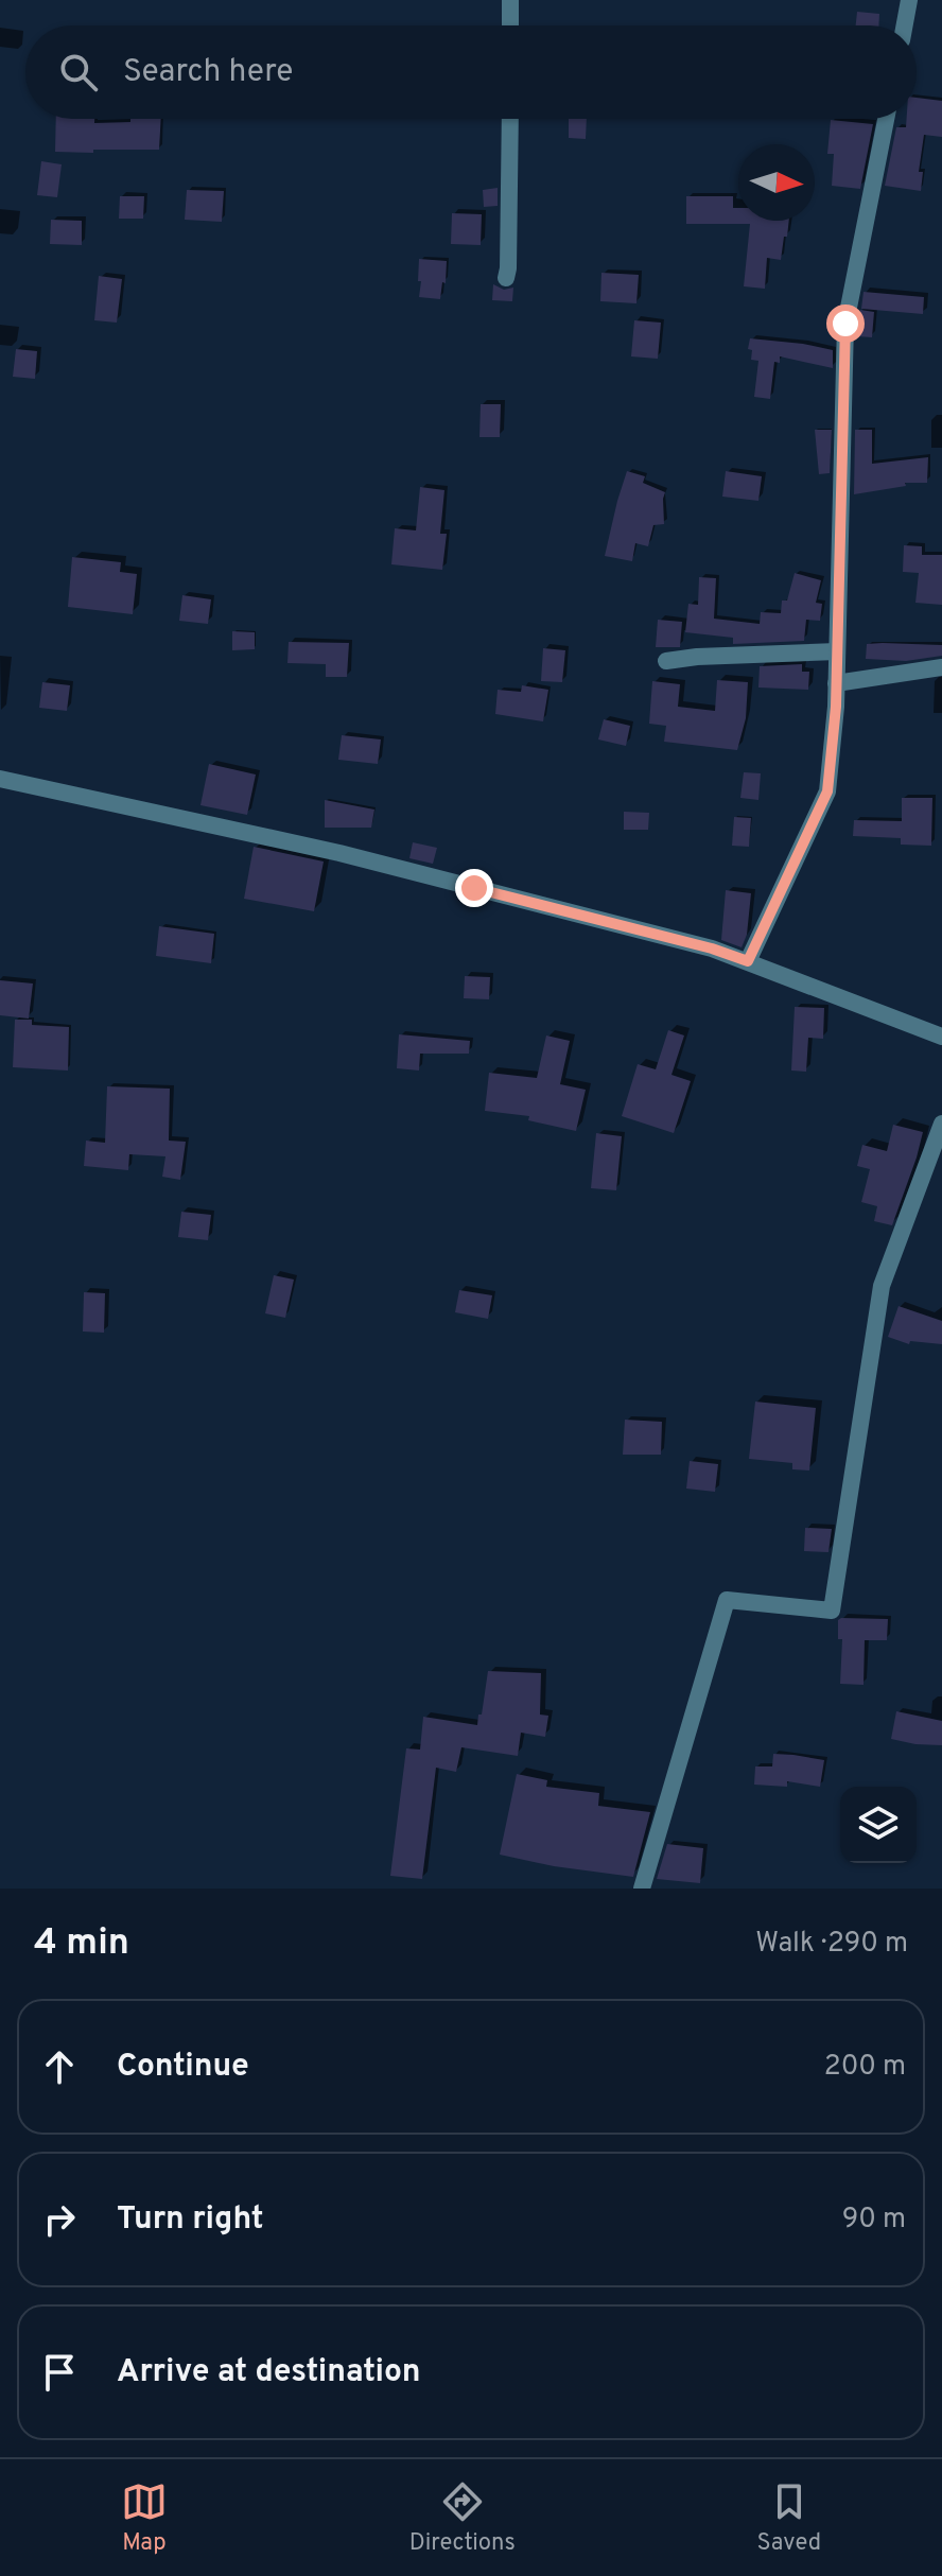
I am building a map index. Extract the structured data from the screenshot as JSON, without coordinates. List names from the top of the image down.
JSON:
{
  "north": "right",
  "page": {
    "search": "Search here",
    "heading": ["4 min", "Walk · 290 m"],
    "list": [
      ["Continue", "200 m"],
      ["Turn right", "90 m"],
      "Arrive at destination"
    ],
    "nav": ["Map", "Directions", "Saved"]
  }
}
